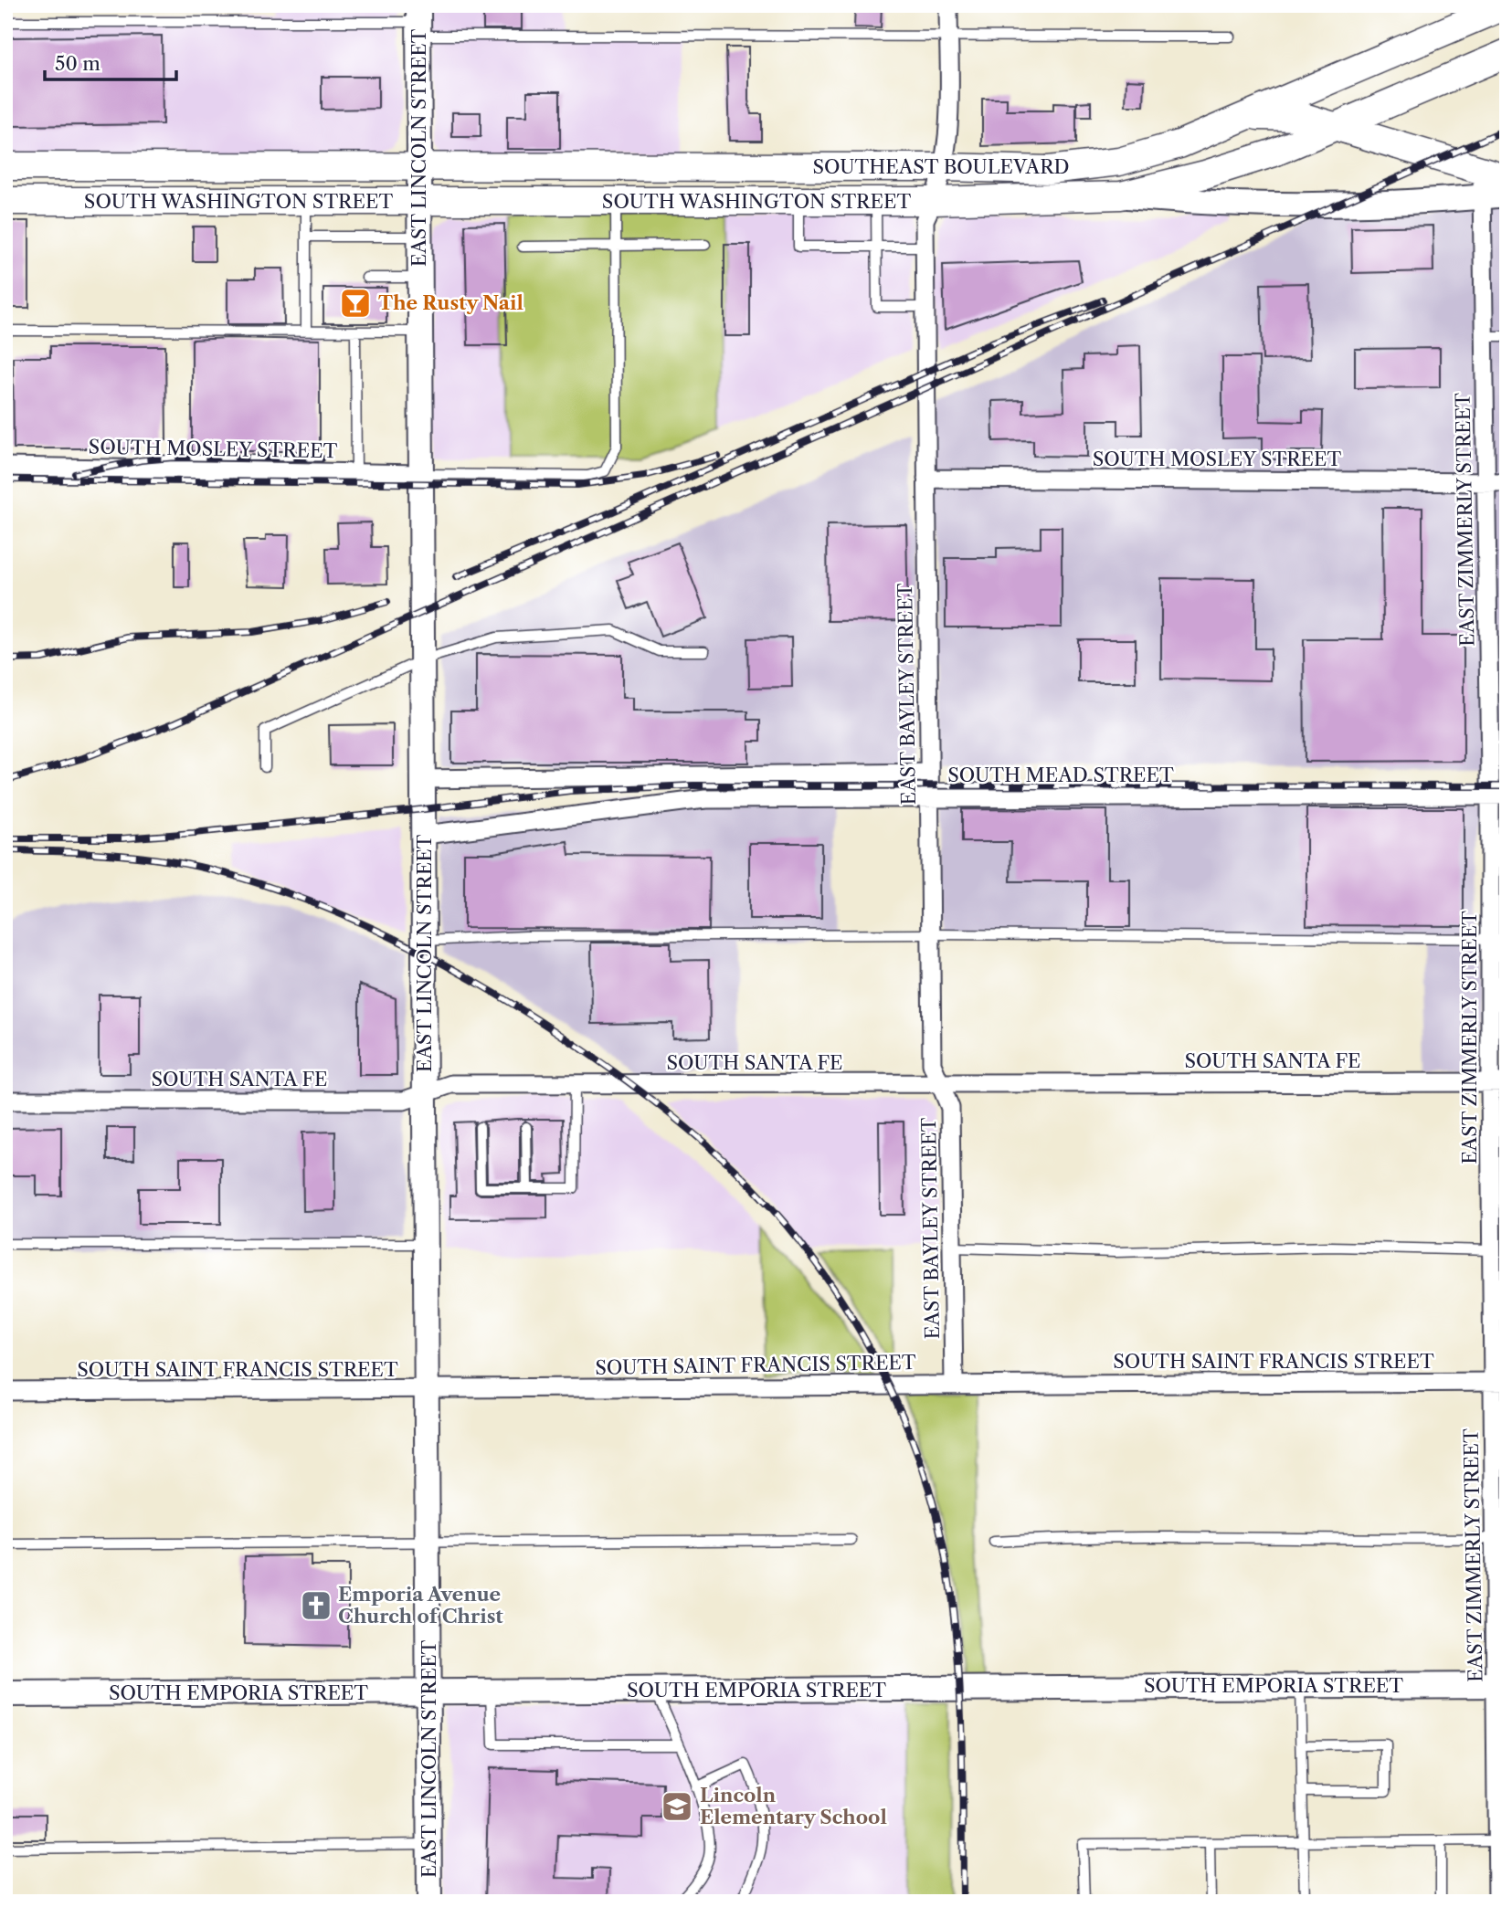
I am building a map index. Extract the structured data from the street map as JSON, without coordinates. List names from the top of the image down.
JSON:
{
  "streets": {
    "main road": ["SOUTHEAST BOULEVARD", "SOUTH WASHINGTON STREET"],
    "street": [
      "EAST LINCOLN STREET",
      "SOUTH MOSLEY STREET",
      "EAST ZIMMERLY STREET",
      "EAST BAYLEY STREET",
      "SOUTH MEAD STREET",
      "SOUTH SANTA FE",
      "SOUTH SAINT FRANCIS STREET",
      "SOUTH EMPORIA STREET"
    ]
  },
  "crossings": [
    ["EAST LINCOLN STREET", "SOUTHEAST BOULEVARD"],
    ["EAST LINCOLN STREET", "SOUTH WASHINGTON STREET"],
    ["EAST LINCOLN STREET", "SOUTH MOSLEY STREET"],
    ["EAST LINCOLN STREET", "SOUTH MEAD STREET"],
    ["EAST LINCOLN STREET", "SOUTH SANTA FE"],
    ["EAST LINCOLN STREET", "SOUTH SAINT FRANCIS STREET"],
    ["EAST LINCOLN STREET", "SOUTH EMPORIA STREET"],
    ["SOUTHEAST BOULEVARD", "SOUTH WASHINGTON STREET"],
    ["SOUTHEAST BOULEVARD", "EAST BAYLEY STREET"],
    ["SOUTH WASHINGTON STREET", "EAST ZIMMERLY STREET"],
    ["SOUTH WASHINGTON STREET", "EAST BAYLEY STREET"],
    ["SOUTH MOSLEY STREET", "EAST ZIMMERLY STREET"],
    ["SOUTH MOSLEY STREET", "EAST BAYLEY STREET"],
    ["EAST ZIMMERLY STREET", "SOUTH MEAD STREET"],
    ["EAST ZIMMERLY STREET", "SOUTH SANTA FE"],
    ["EAST ZIMMERLY STREET", "SOUTH SAINT FRANCIS STREET"],
    ["EAST ZIMMERLY STREET", "SOUTH EMPORIA STREET"],
    ["EAST BAYLEY STREET", "SOUTH MEAD STREET"],
    ["EAST BAYLEY STREET", "SOUTH SANTA FE"],
    ["EAST BAYLEY STREET", "SOUTH SAINT FRANCIS STREET"]
  ],
  "places": {
    "bar": ["The Rusty Nail"],
    "church": ["Emporia Avenue Church of Christ"],
    "school or university": ["Lincoln Elementary School"]
  },
  "scale_bar": "50 m"
}
